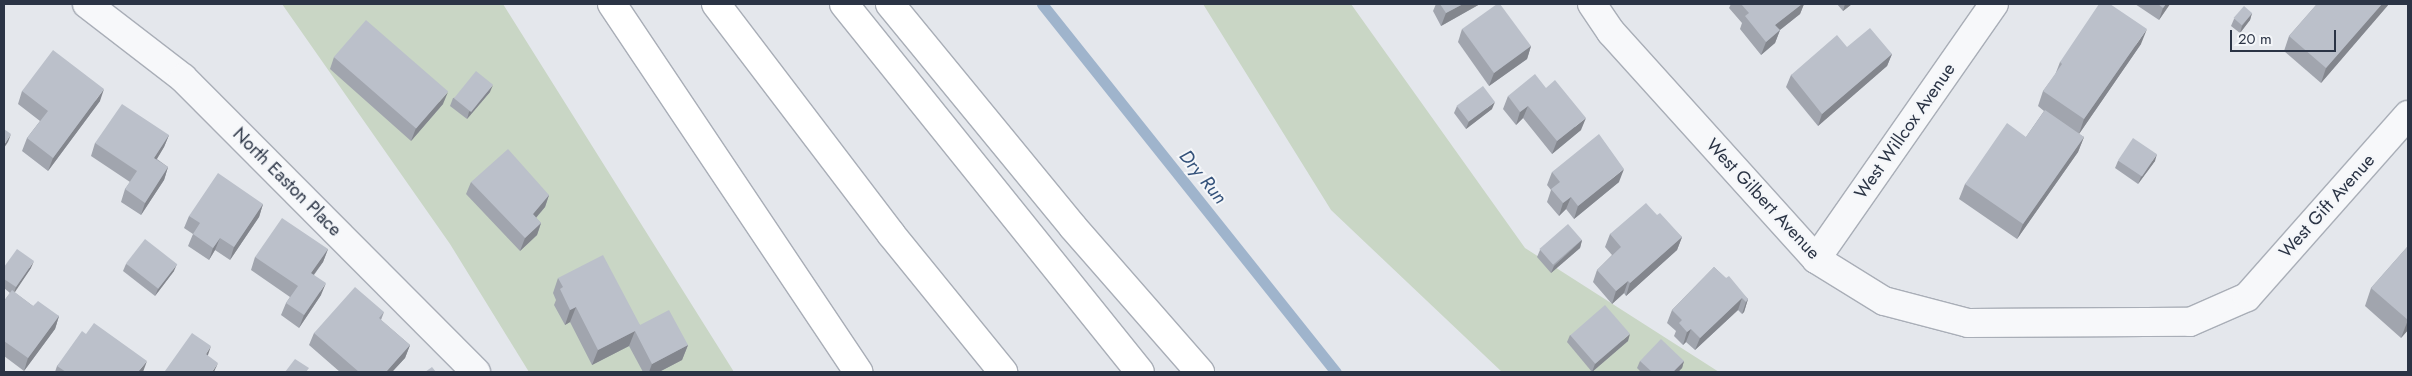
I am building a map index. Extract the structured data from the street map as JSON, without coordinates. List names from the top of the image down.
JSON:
{
  "streets": {
    "street": [
      "West Willcox Avenue",
      "North Easton Place",
      "West Gilbert Avenue",
      "West Gift Avenue"
    ]
  },
  "crossings": [
    ["West Willcox Avenue", "West Gilbert Avenue"],
    ["West Gilbert Avenue", "West Gift Avenue"]
  ],
  "water": ["Dry Run"],
  "scale_bar": "20 m"
}
